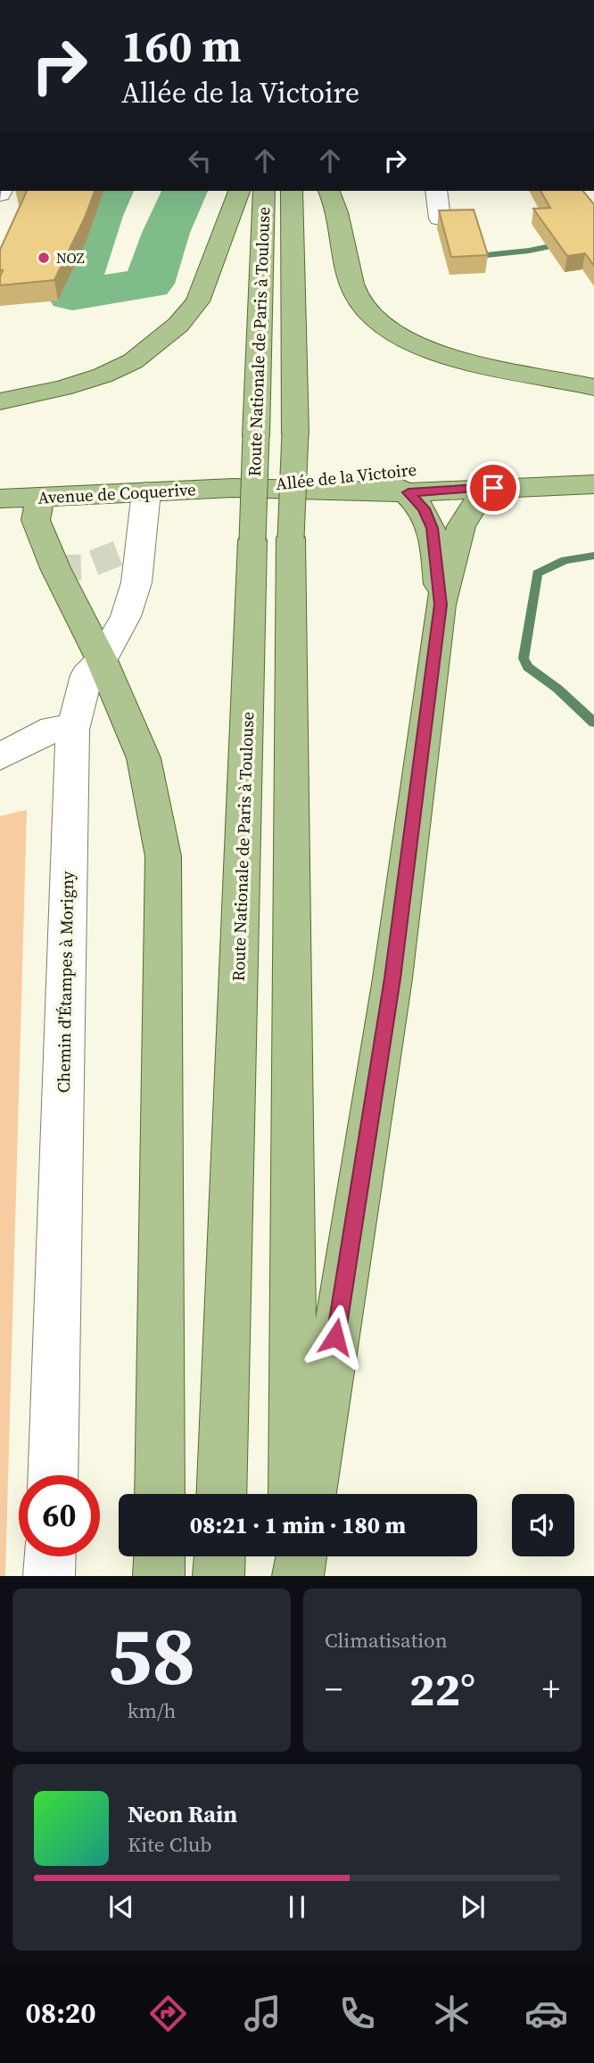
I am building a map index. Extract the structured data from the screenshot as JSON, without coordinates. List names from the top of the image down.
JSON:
{
  "streets": {
    "main road": ["Route Nationale de Paris à Toulouse", "Allée de la Victoire", "Avenue de Coquerive"],
    "street": ["Chemin d'Étampes à Morigny"]
  },
  "crossings": [
    ["Allée de la Victoire", "Avenue de Coquerive"],
    ["Avenue de Coquerive", "Chemin d'Étampes à Morigny"]
  ],
  "places": ["NOZ"],
  "page": {
    "turn": ["160 m", "Allée de la Victoire"],
    "limit": "60",
    "trip": "08:21 · 1 min · 180 m",
    "tile": [
      ["58", "km/h"],
      "Climatisation"
    ],
    "heat": ["−", "22°", "+"],
    "song": ["Neon Rain", "Kite Club"],
    "tabs": "08:20"
  }
}
